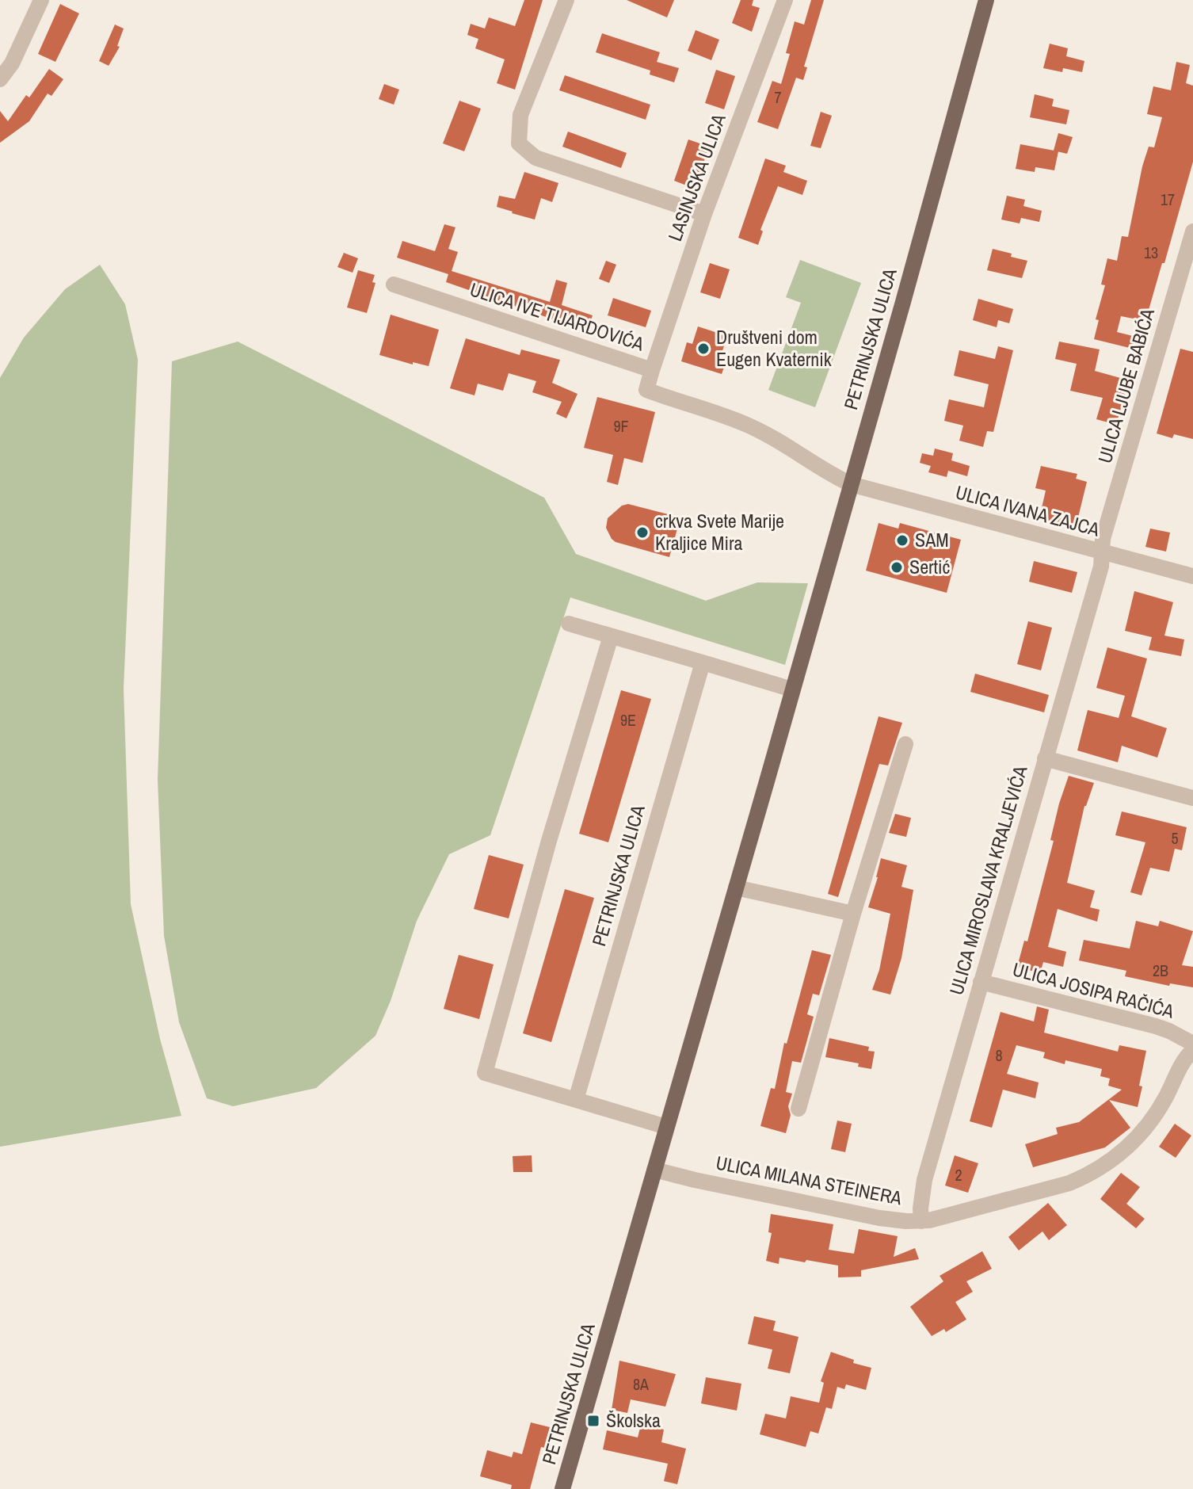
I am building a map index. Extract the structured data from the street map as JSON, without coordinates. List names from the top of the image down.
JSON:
{
  "streets": {
    "main road": ["PETRINJSKA ULICA"],
    "street": [
      "LASINJSKA ULICA",
      "ULICA IVE TIJARDOVIĆA",
      "ULICA LJUBE BABIĆA",
      "ULICA IVANA ZAJCA",
      "ULICA MIROSLAVA KRALJEVIĆA",
      "ULICA JOSIPA RAČIĆA",
      "ULICA MILANA STEINERA"
    ]
  },
  "crossings": [
    ["LASINJSKA ULICA", "ULICA IVE TIJARDOVIĆA"],
    ["ULICA IVE TIJARDOVIĆA", "PETRINJSKA ULICA"],
    ["ULICA IVE TIJARDOVIĆA", "ULICA IVANA ZAJCA"],
    ["PETRINJSKA ULICA", "ULICA IVANA ZAJCA"],
    ["PETRINJSKA ULICA", "ULICA MILANA STEINERA"],
    ["ULICA LJUBE BABIĆA", "ULICA IVANA ZAJCA"],
    ["ULICA LJUBE BABIĆA", "ULICA MIROSLAVA KRALJEVIĆA"],
    ["ULICA IVANA ZAJCA", "ULICA MIROSLAVA KRALJEVIĆA"],
    ["ULICA MIROSLAVA KRALJEVIĆA", "ULICA JOSIPA RAČIĆA"],
    ["ULICA MIROSLAVA KRALJEVIĆA", "ULICA MILANA STEINERA"]
  ],
  "places": {
    "other": [
      "Društveni dom Eugen Kvaternik",
      "crkva Svete Marije Kraljice Mira",
      "SAM",
      "Sertić"
    ],
    "transit": ["Školska"]
  },
  "house_numbers": [
    "7",
    "17",
    "13",
    "9F",
    "9E",
    "5",
    "2B",
    "8",
    "2",
    "8A"
  ]
}
